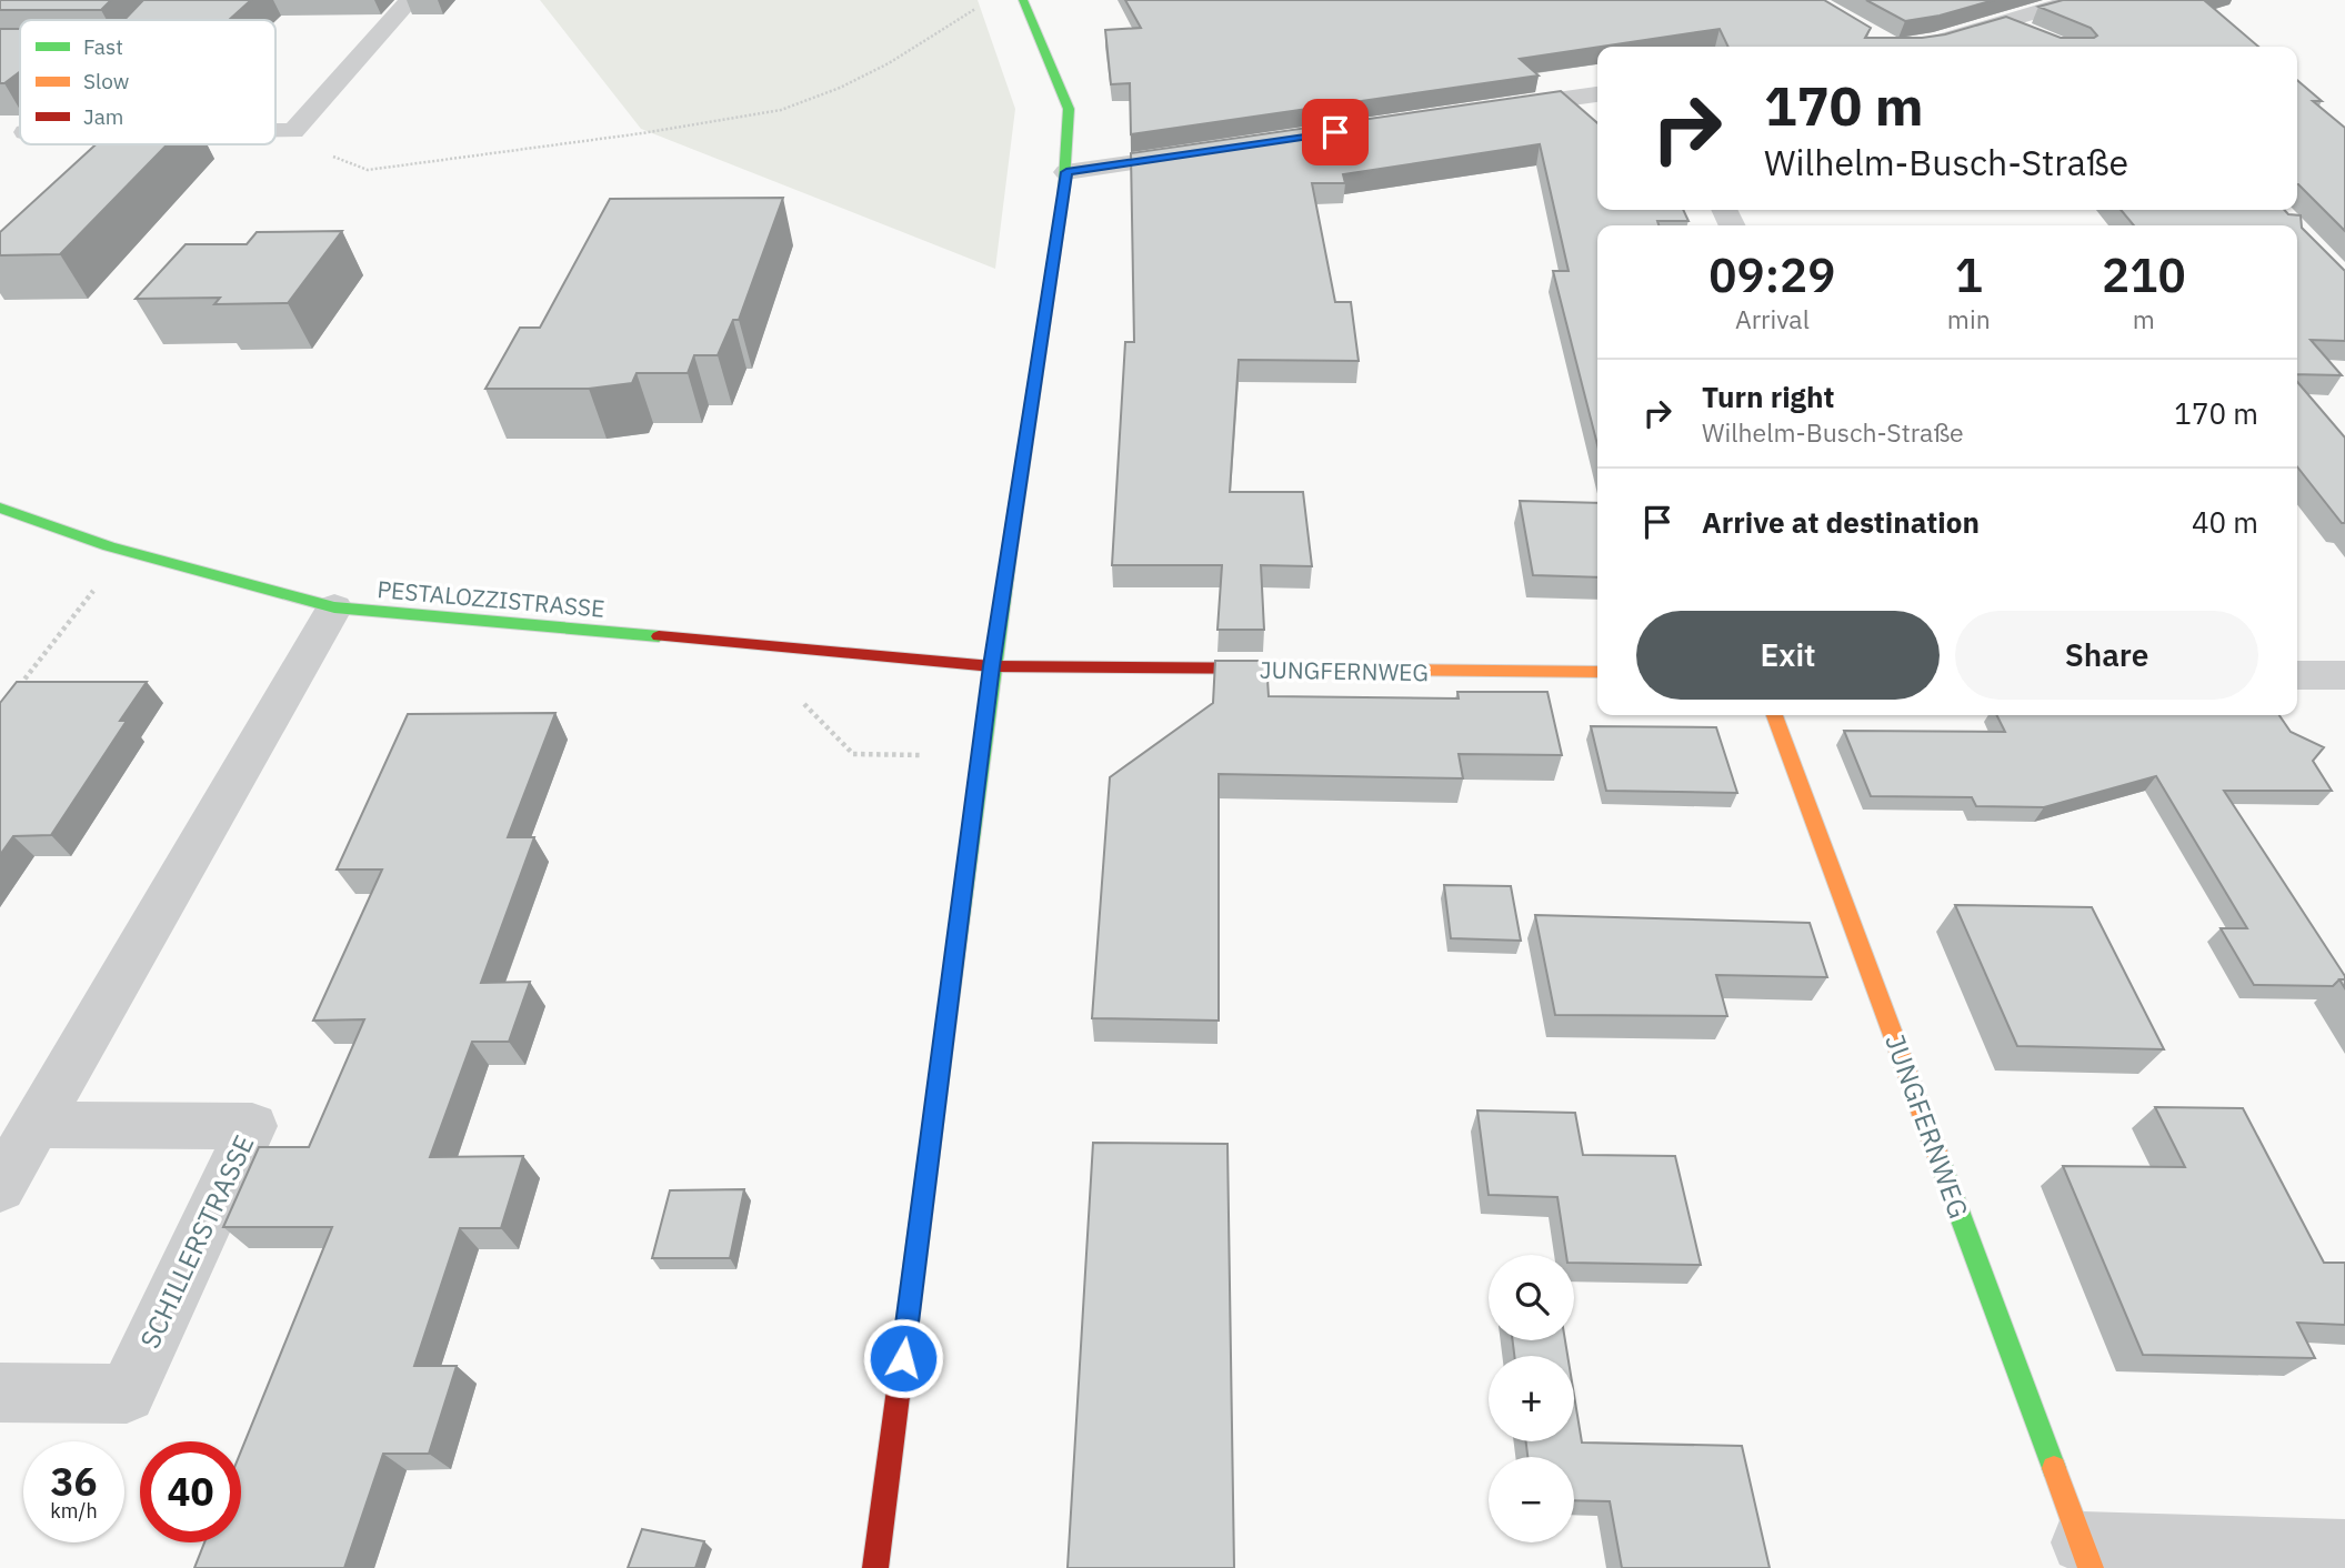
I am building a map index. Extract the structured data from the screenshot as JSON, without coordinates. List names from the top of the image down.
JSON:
{
  "streets": {
    "street": ["PESTALOZZISTRASSE", "JUNGFERNWEG", "SCHILLERSTRASSE"]
  },
  "crossings": [
    ["PESTALOZZISTRASSE", "JUNGFERNWEG"]
  ],
  "legend": ["Fast", "Slow", "Jam"],
  "page": {
    "turn": ["170 m", "Wilhelm-Busch-Straße"],
    "eta": [
      "09:29",
      "Arrival",
      "1",
      "min",
      "210",
      "m"
    ],
    "list": [
      {
        "name": "Turn right",
        "note": "Wilhelm-Busch-Straße",
        "value": "170 m"
      },
      {
        "name": "Arrive at destination",
        "value": "40 m"
      }
    ],
    "buttons": ["Exit", "Share"],
    "map_buttons": ["+", "−"],
    "speed": "36 km/h",
    "limit": "40"
  }
}
